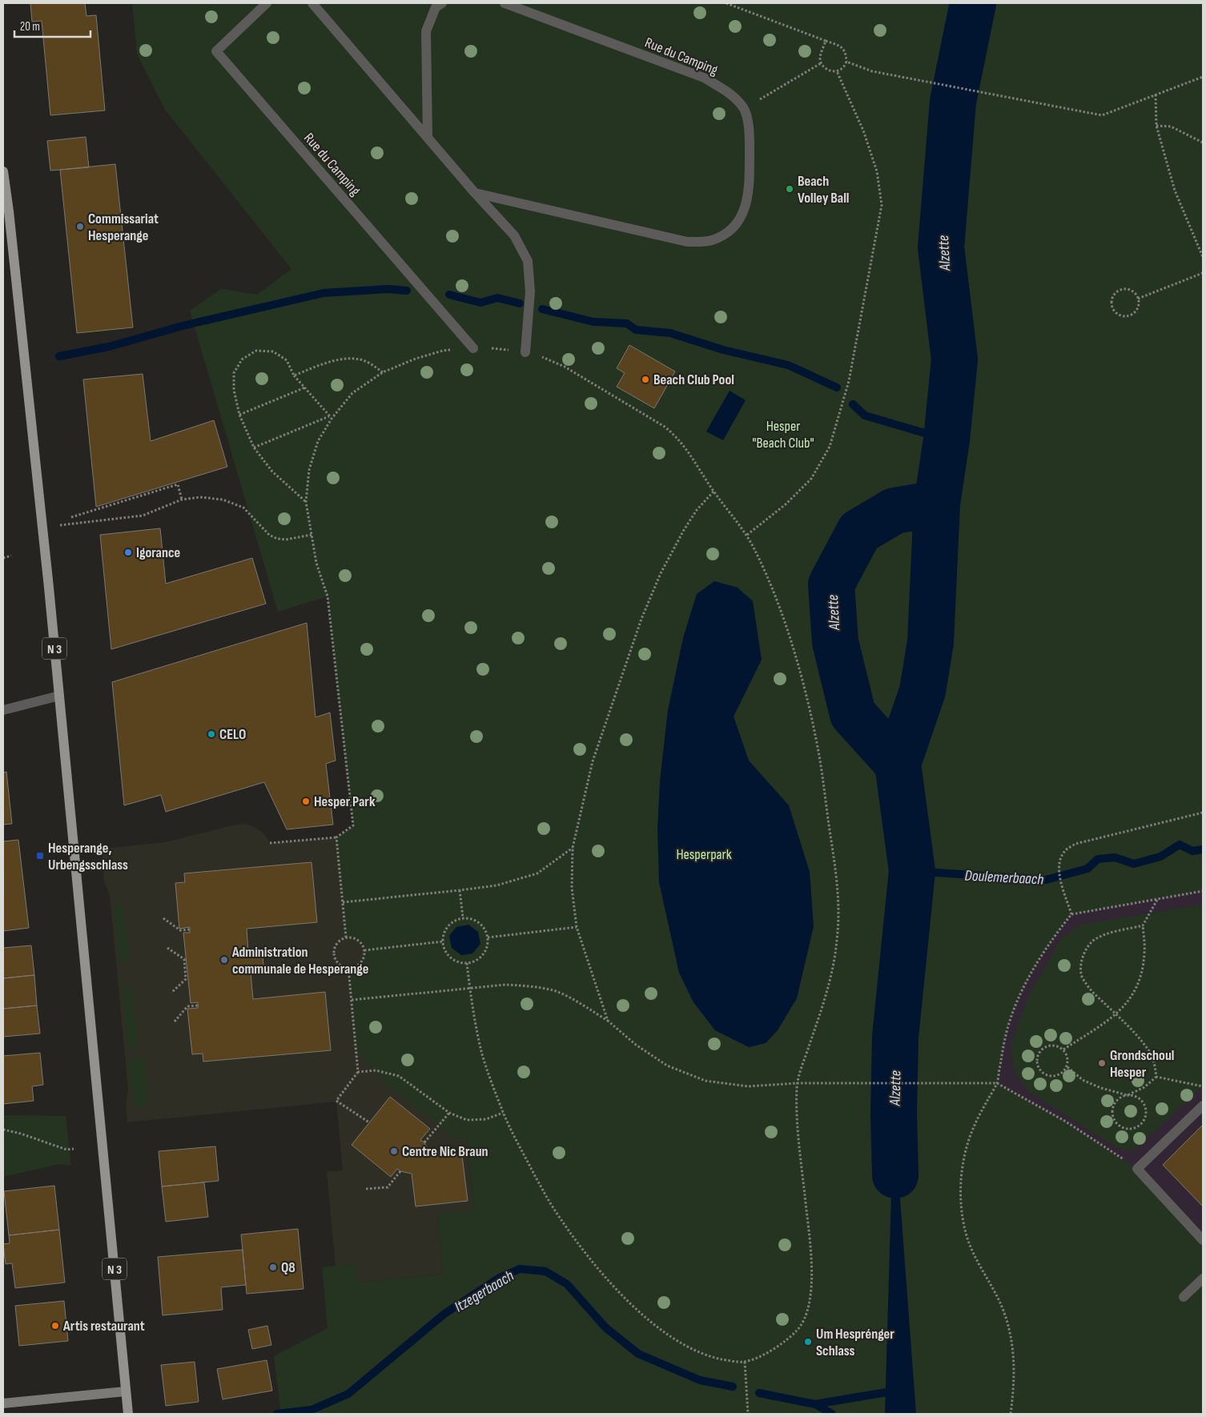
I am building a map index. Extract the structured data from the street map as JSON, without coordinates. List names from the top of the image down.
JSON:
{
  "streets": {
    "main road": ["N 3"],
    "street": ["Rue du Camping"]
  },
  "water": ["Alzette", "Doulemerbaach", "Itzegerbaach"],
  "parks": ["Hesper \"Beach Club\"", "Hesperpark"],
  "places": {
    "other": [
      "Beach Volley Ball",
      "Commissariat Hesperange",
      "Beach Club Pool",
      "Igorance",
      "CELO",
      "Hesper Park",
      "Administration communale de Hesperange",
      "Grondschoul Hesper",
      "Centre Nic Braun",
      "Q8",
      "Artis restaurant",
      "Um Hesprénger Schlass"
    ],
    "transit": ["Hesperange, Urbengsschlass"]
  },
  "scale_bar": "20 m"
}
